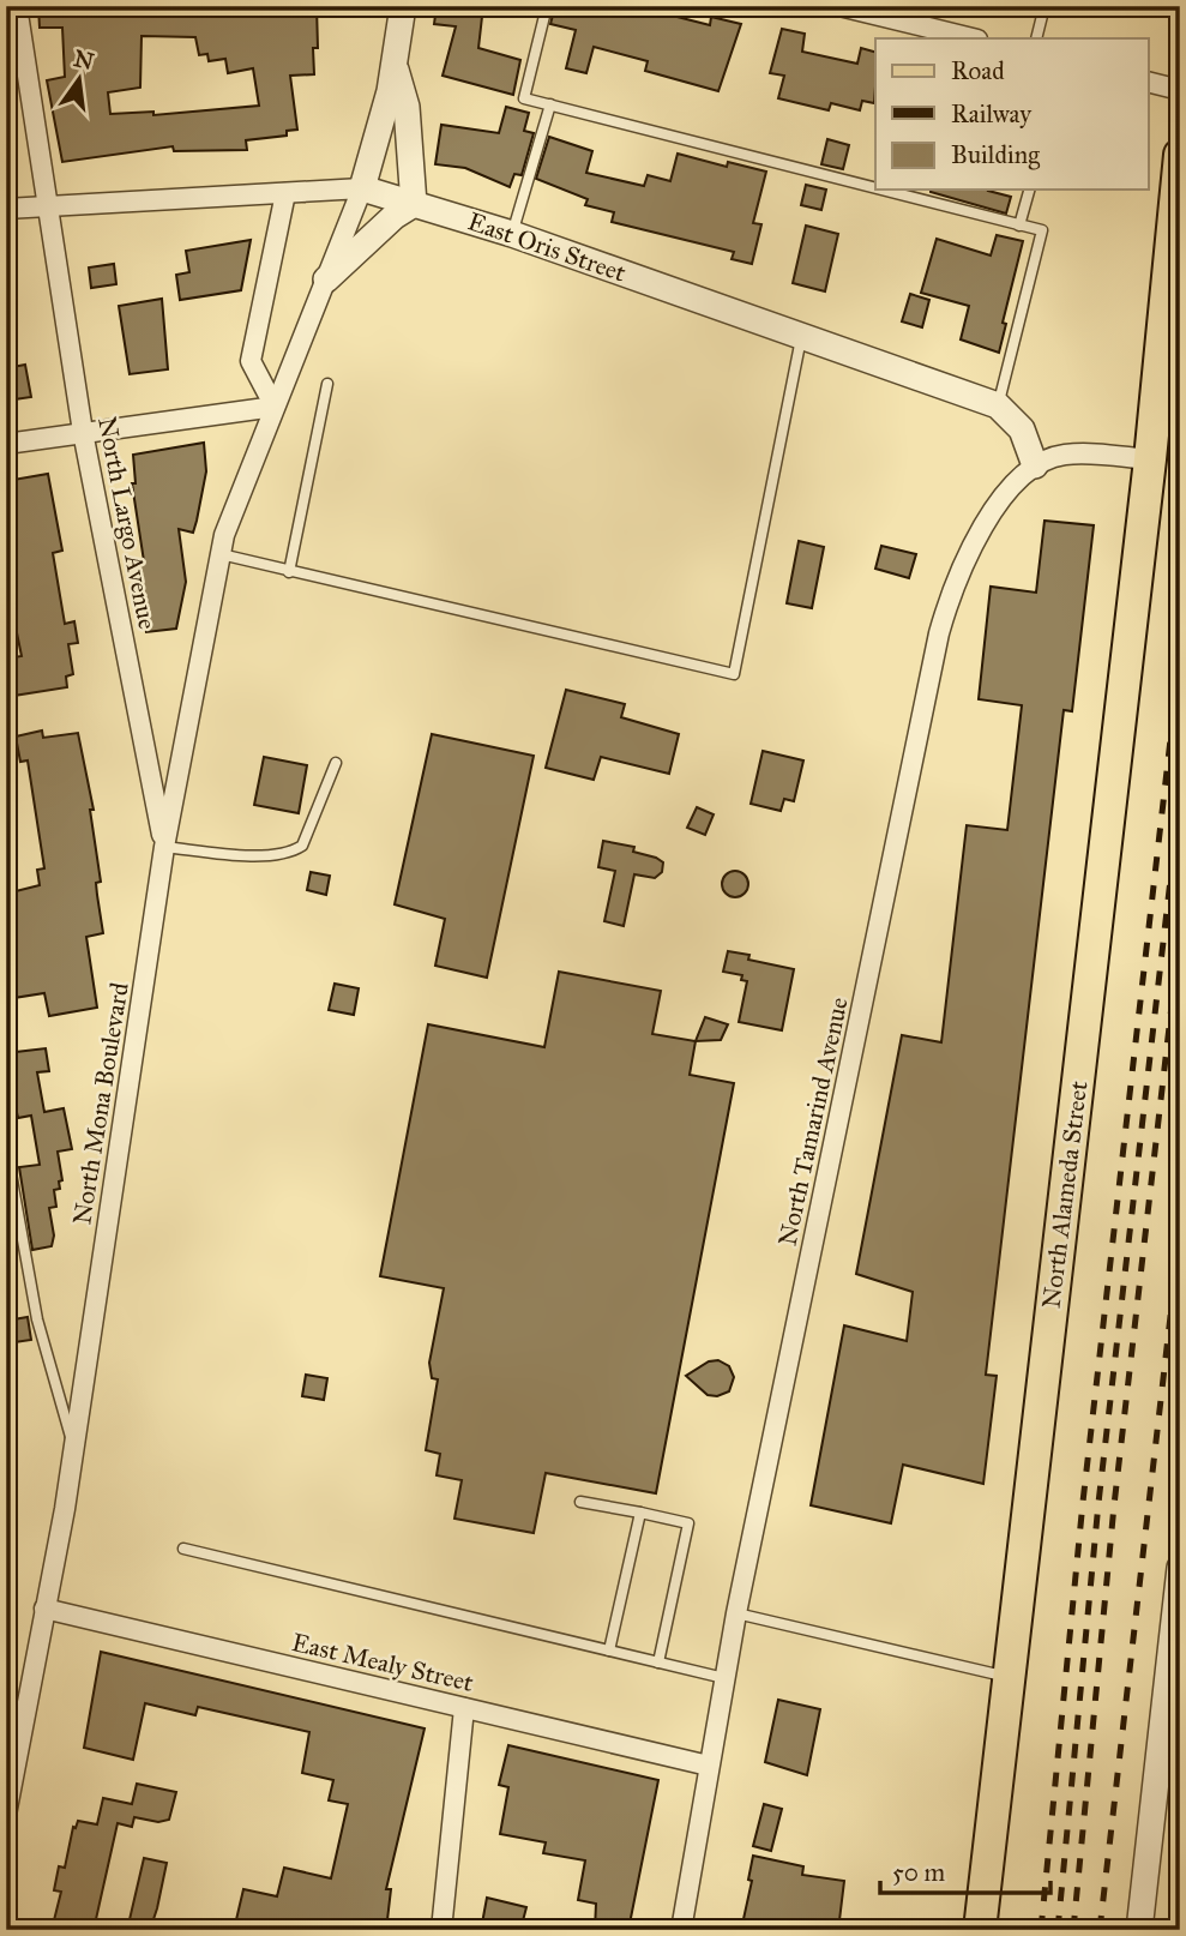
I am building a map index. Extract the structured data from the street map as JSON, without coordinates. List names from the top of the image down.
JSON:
{
  "streets": {
    "main road": ["North Alameda Street"],
    "street": [
      "East Oris Street",
      "North Largo Avenue",
      "North Mona Boulevard",
      "North Tamarind Avenue",
      "East Mealy Street"
    ]
  },
  "crossings": [
    ["East Oris Street", "North Largo Avenue"],
    ["East Oris Street", "North Mona Boulevard"],
    ["North Largo Avenue", "North Mona Boulevard"],
    ["North Mona Boulevard", "East Mealy Street"],
    ["North Tamarind Avenue", "East Mealy Street"]
  ],
  "legend": ["Road", "Railway", "Building"],
  "scale_bar": "50 m",
  "north": "top"
}
